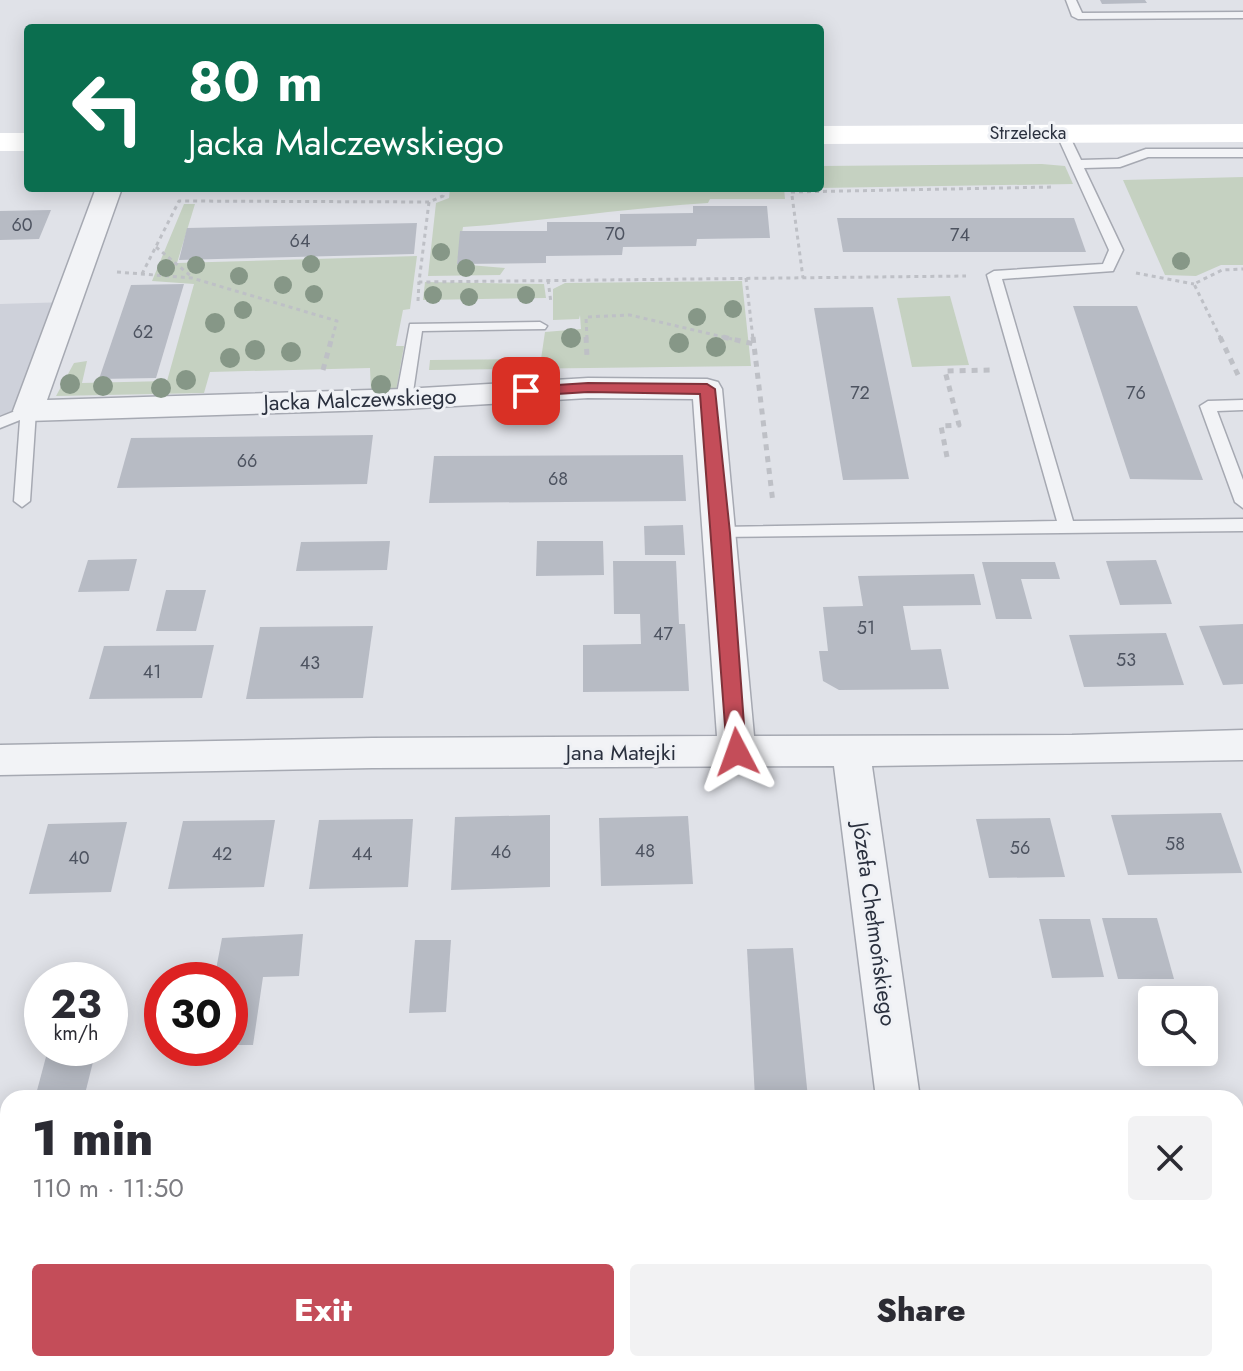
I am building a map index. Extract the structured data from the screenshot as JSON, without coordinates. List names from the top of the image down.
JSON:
{
  "streets": {
    "street": [
      "Strzelecka",
      "Jacka Malczewskiego",
      "Jana Matejki",
      "Józefa Chełmońskiego"
    ]
  },
  "crossings": [
    ["Jacka Malczewskiego", "Jana Matejki"],
    ["Jana Matejki", "Józefa Chełmońskiego"]
  ],
  "house_numbers": [
    "60",
    "70",
    "74",
    "64",
    "62",
    "72",
    "76",
    "66",
    "68",
    "51",
    "47",
    "53",
    "43",
    "41",
    "58",
    "56",
    "48",
    "46",
    "42",
    "44",
    "40"
  ],
  "page": {
    "turn": ["80 m", "Jacka Malczewskiego"],
    "speed": "23 km/h",
    "limit": "30",
    "heading": ["1 min", "110 m · 11:50"],
    "buttons": ["Exit", "Share"]
  }
}
